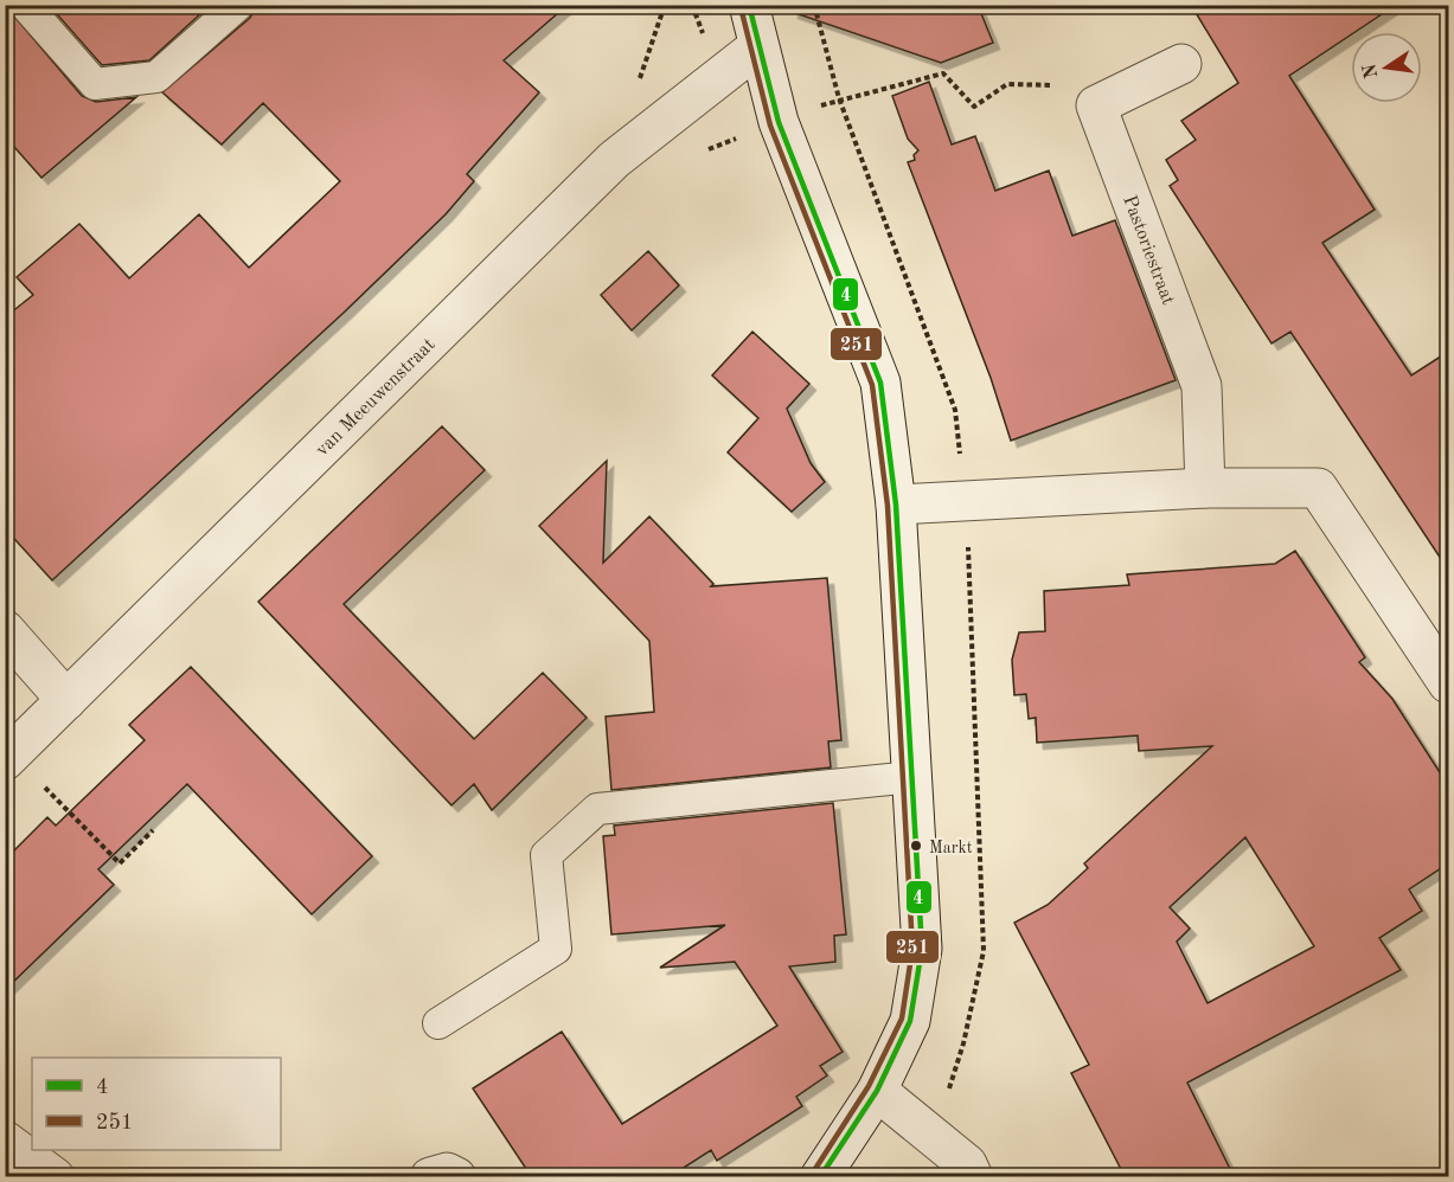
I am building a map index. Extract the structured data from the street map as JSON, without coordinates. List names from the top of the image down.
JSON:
{
  "streets": {
    "street": ["Pastoriestraat", "van Meeuwenstraat"]
  },
  "places": ["Markt"],
  "lines": ["transit line 4", "transit line 251"],
  "legend": ["4", "251"],
  "north": "left"
}
